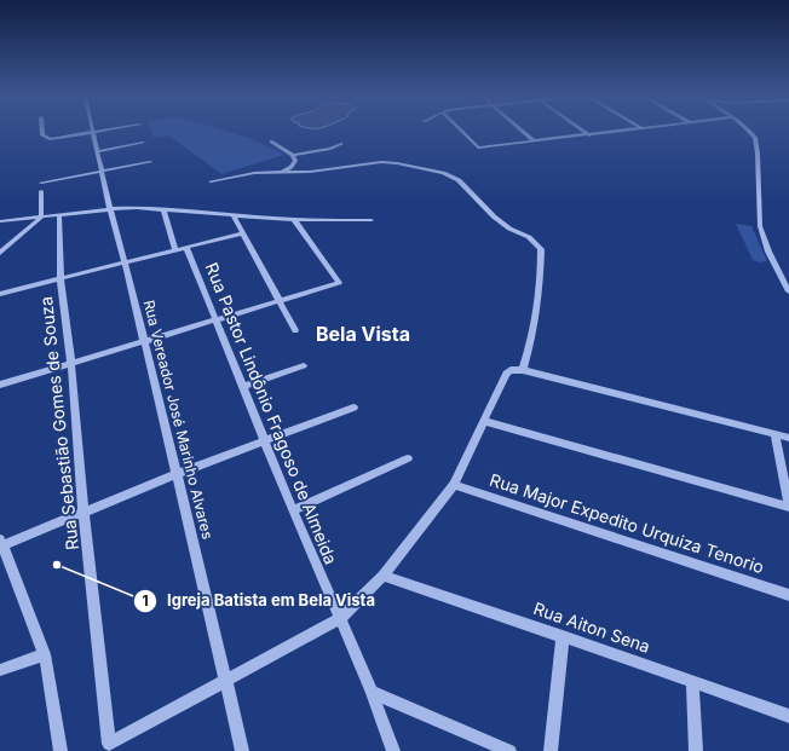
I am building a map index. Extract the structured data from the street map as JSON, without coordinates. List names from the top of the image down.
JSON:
{
  "streets": {
    "street": [
      "Rua Pastor Lindônio Fragoso de Almeida",
      "Rua Vereador José Marinho Alvares",
      "Rua Sebastião Gomes de Souza",
      "Rua Major Expedito Urquiza Tenorio",
      "Rua Aiton Sena"
    ]
  },
  "crossings": [
    ["Rua Vereador José Marinho Alvares", "Rua Sebastião Gomes de Souza"]
  ],
  "districts": ["Bela Vista"],
  "places": ["Igreja Batista em Bela Vista"]
}
